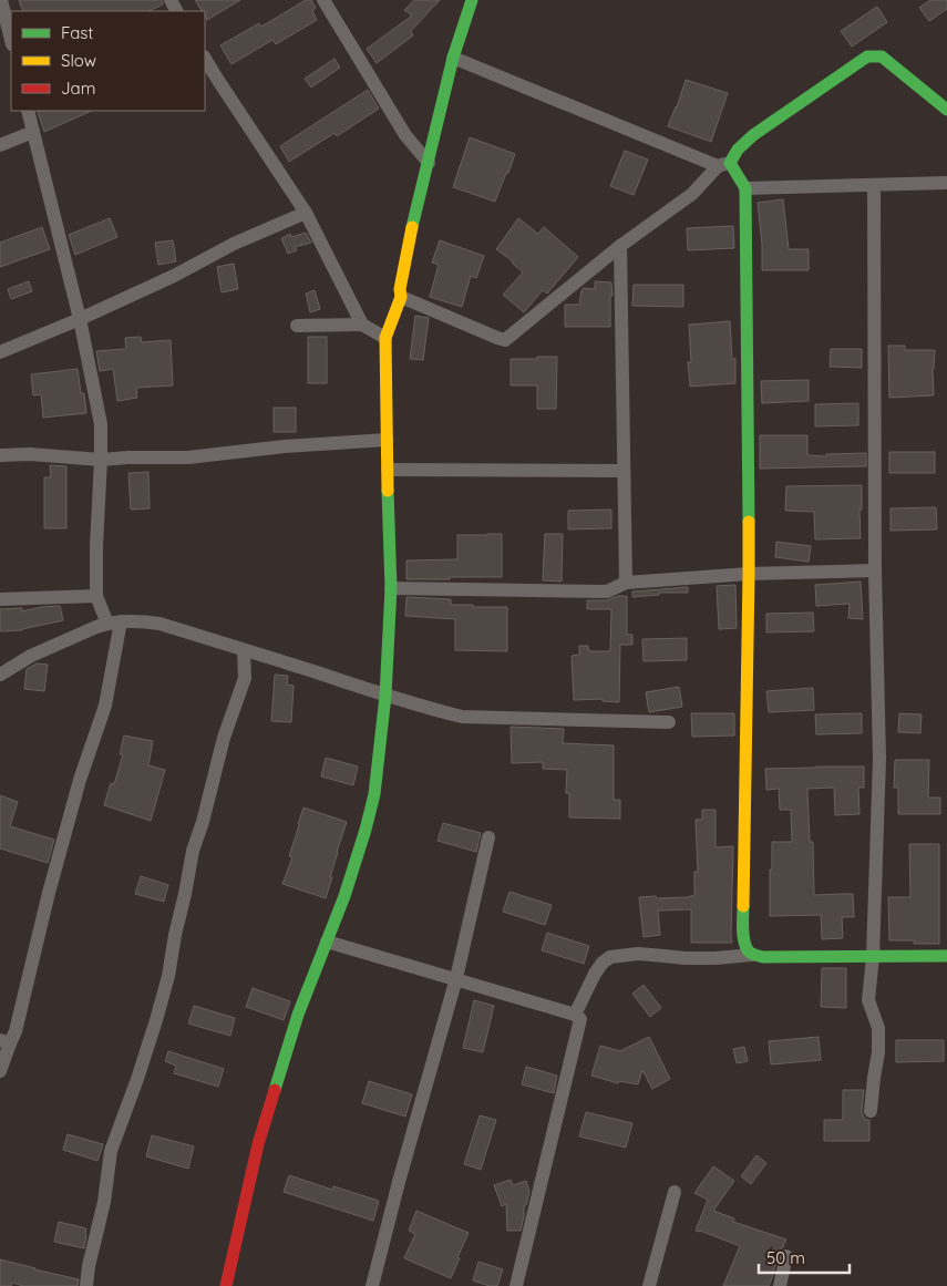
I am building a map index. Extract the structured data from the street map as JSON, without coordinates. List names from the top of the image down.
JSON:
{
  "legend": ["Fast", "Slow", "Jam"],
  "scale_bar": "50 m"
}
